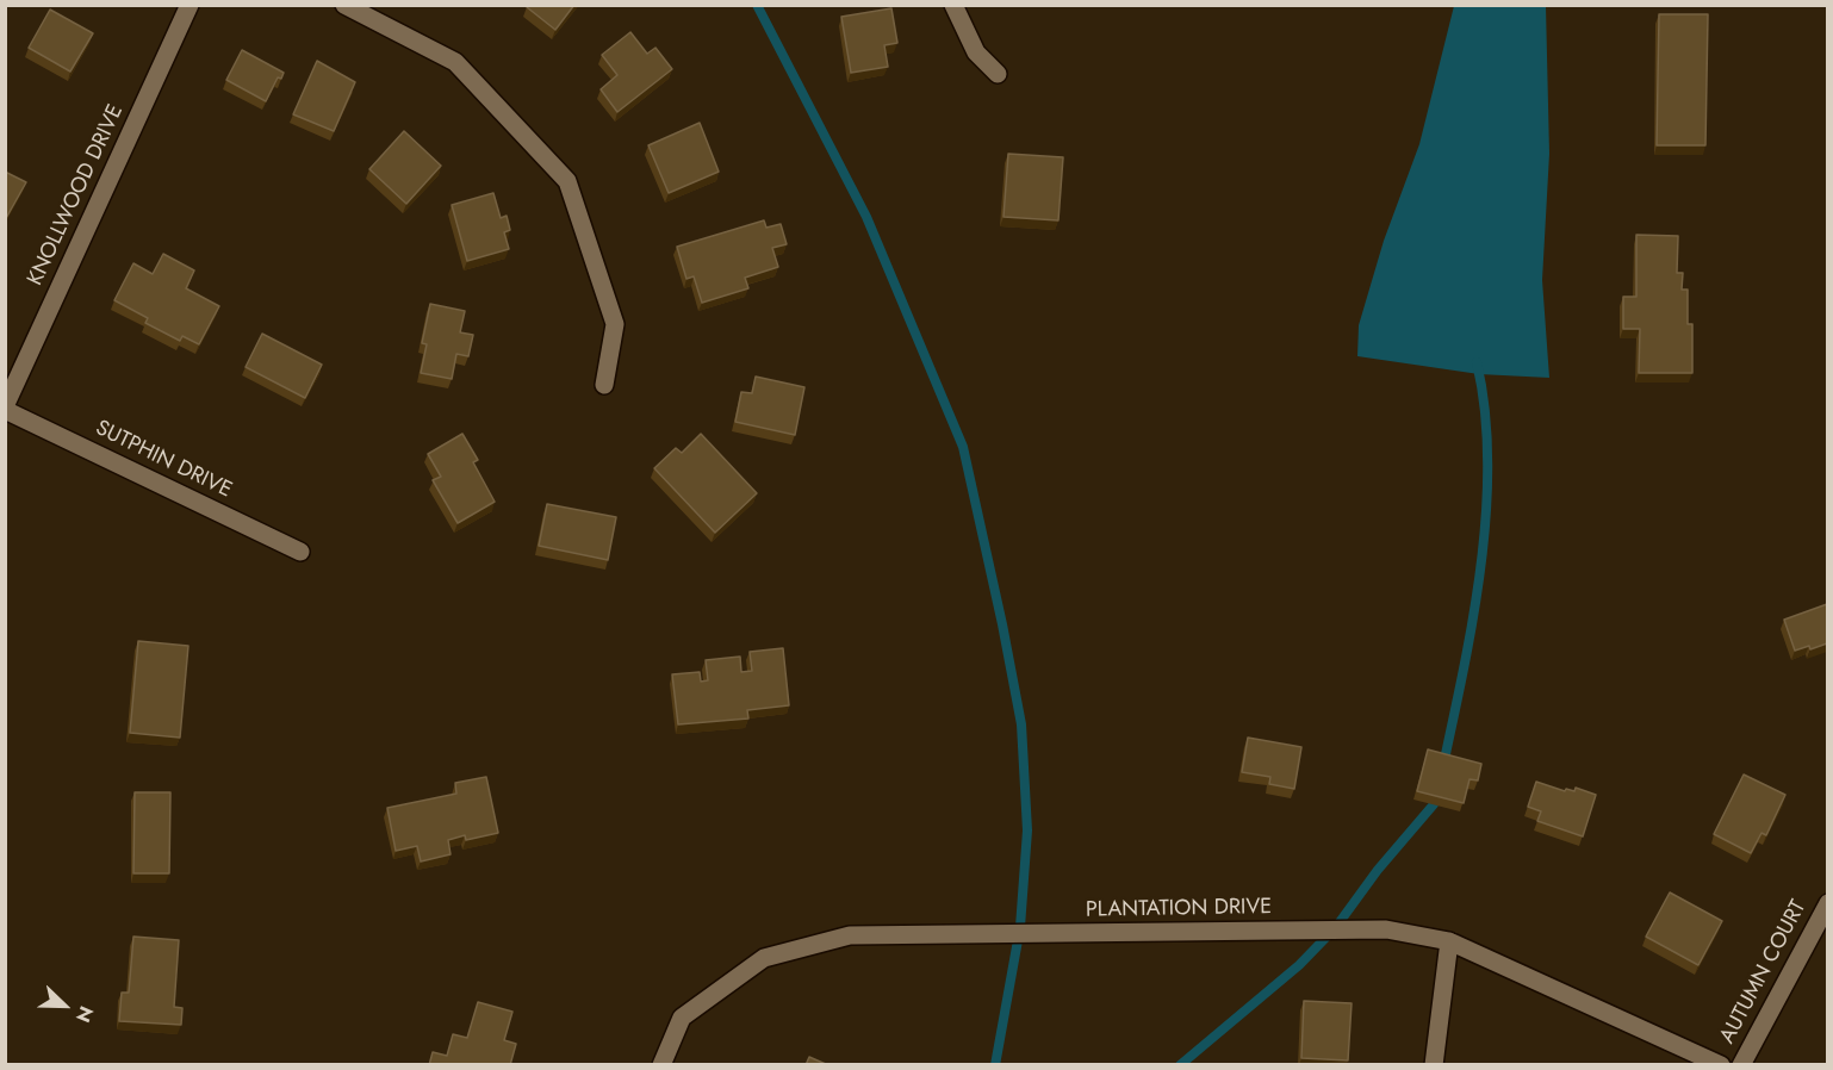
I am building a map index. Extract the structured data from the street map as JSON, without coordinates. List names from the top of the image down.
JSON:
{
  "streets": {
    "street": [
      "KNOLLWOOD DRIVE",
      "SUTPHIN DRIVE",
      "PLANTATION DRIVE",
      "AUTUMN COURT"
    ]
  },
  "crossings": [
    ["KNOLLWOOD DRIVE", "SUTPHIN DRIVE"]
  ],
  "north": "bottom right"
}
